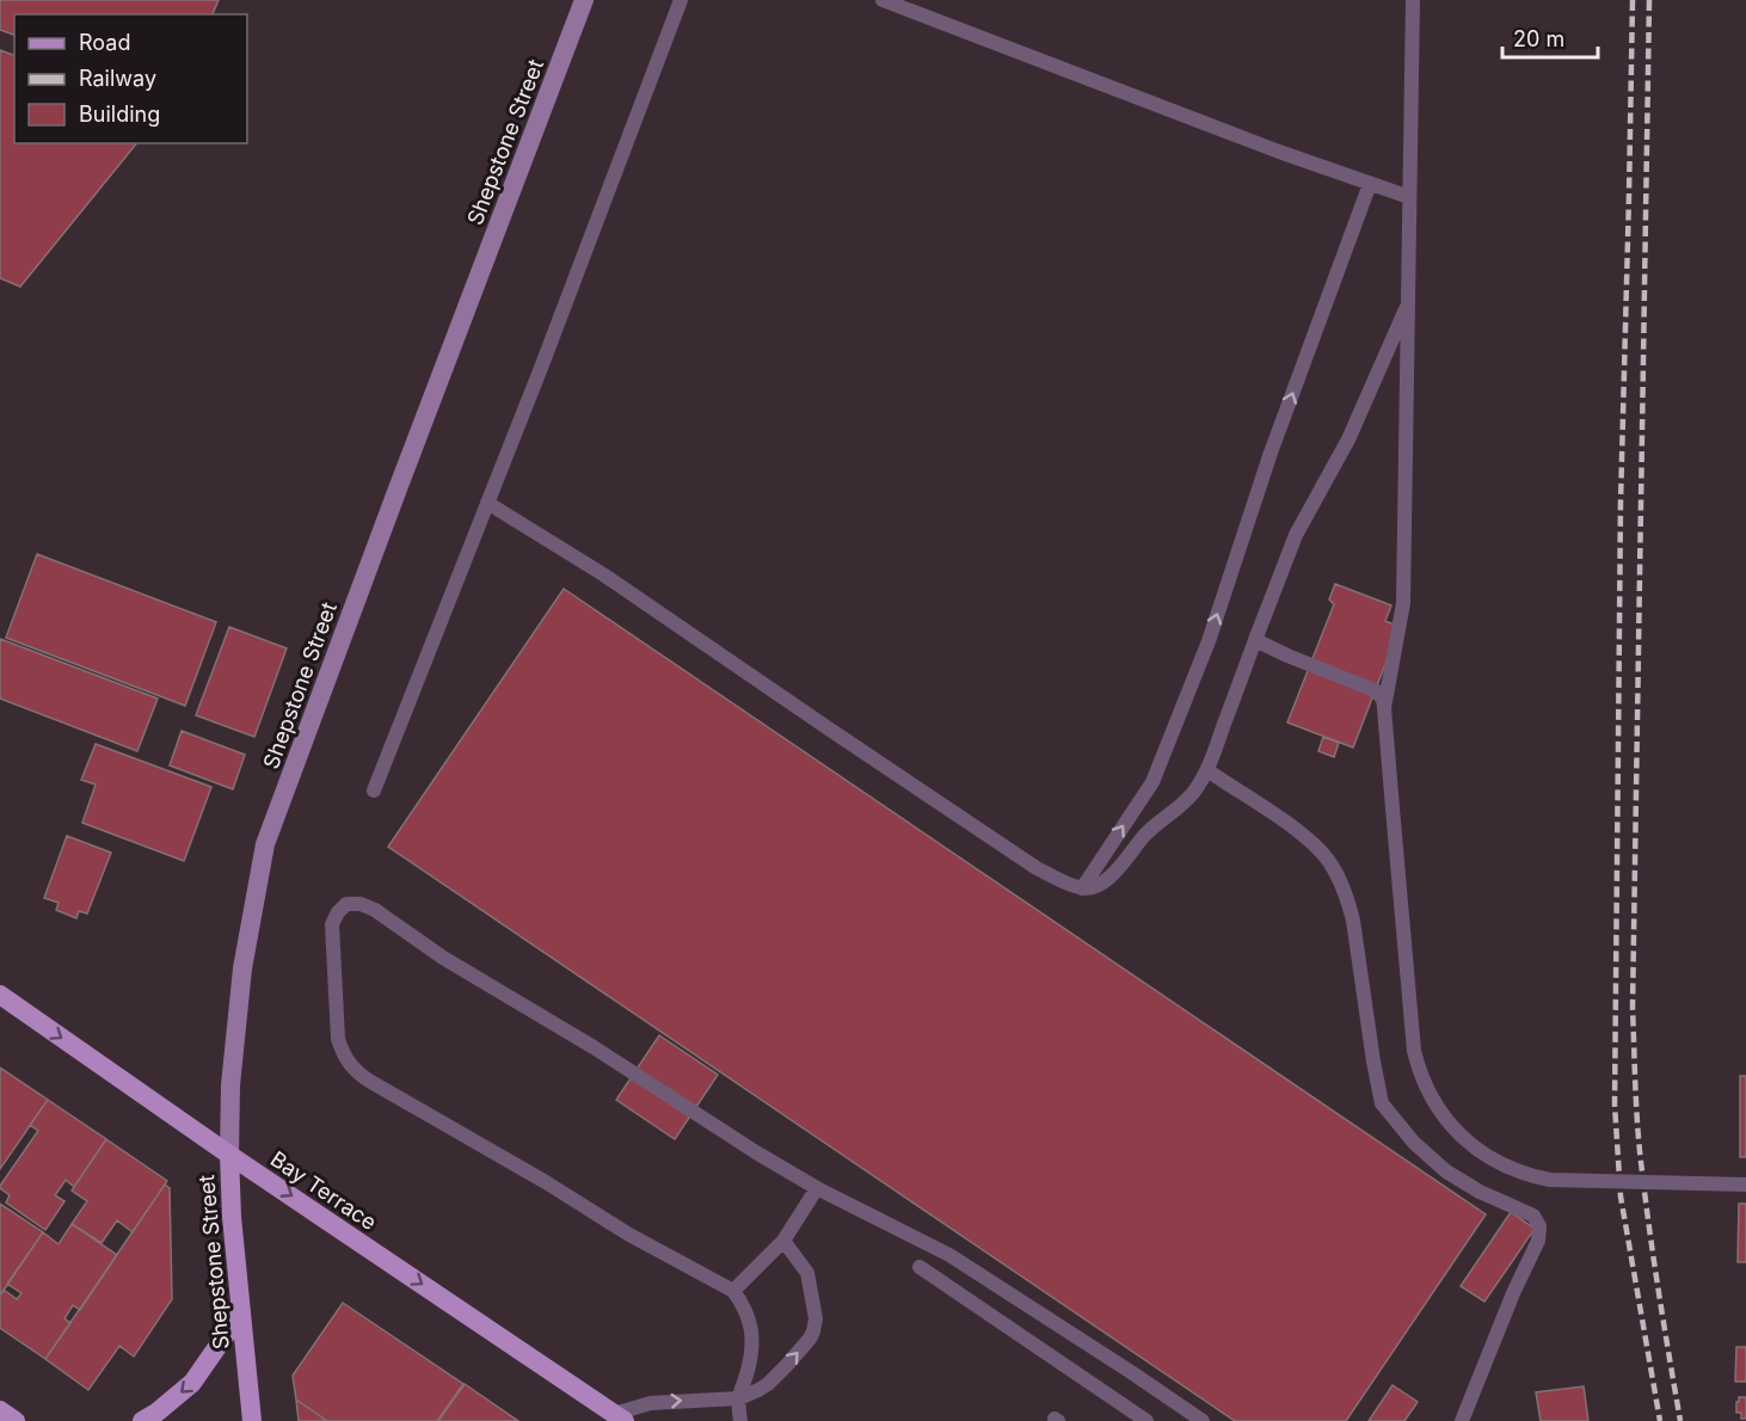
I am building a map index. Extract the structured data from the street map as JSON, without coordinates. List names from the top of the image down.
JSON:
{
  "streets": {
    "main road": ["Shepstone Street", "Bay Terrace"]
  },
  "crossings": [
    ["Shepstone Street", "Bay Terrace"]
  ],
  "one_way": ["Bay Terrace"],
  "legend": ["Road", "Railway", "Building"],
  "scale_bar": "20 m"
}
